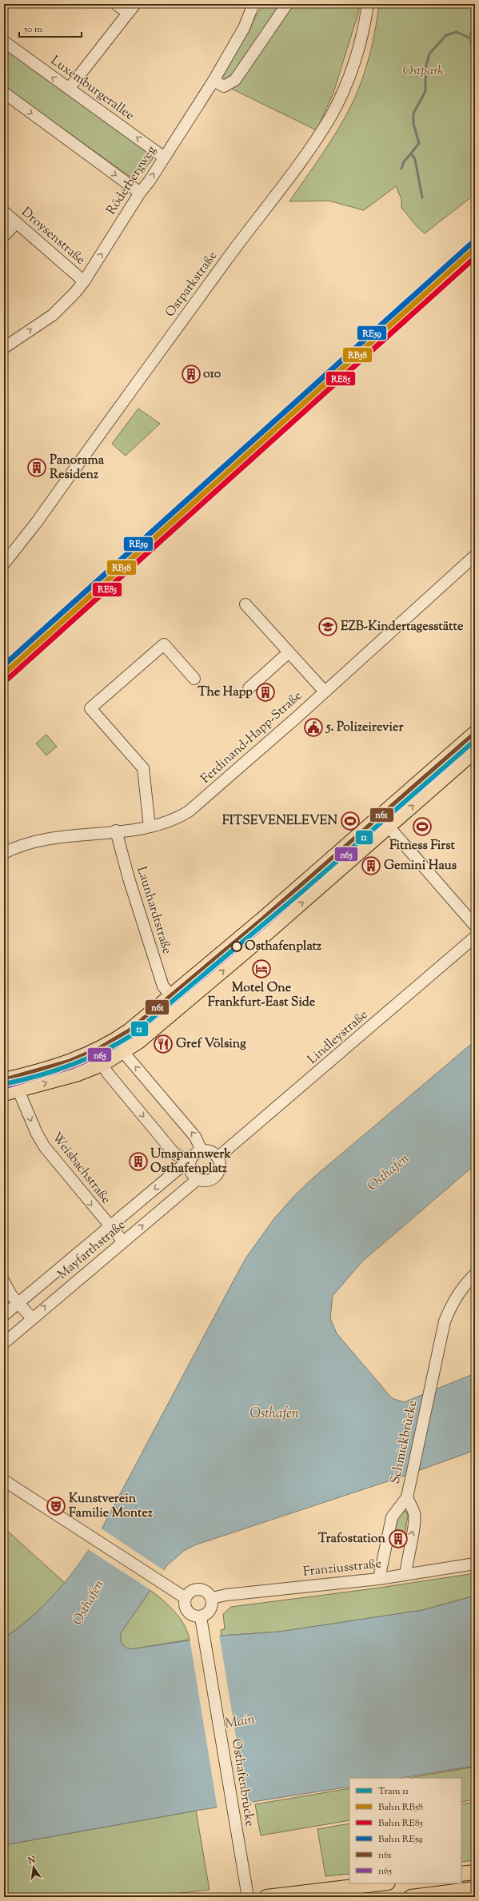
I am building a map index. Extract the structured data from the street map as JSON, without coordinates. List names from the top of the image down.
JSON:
{
  "streets": {
    "street": [
      "Luxemburgerallee",
      "Röderbergweg",
      "Droysenstraße",
      "Ostparkstraße",
      "Ferdinand-Happ-Straße",
      "Launhardtstraße",
      "Lindleystraße",
      "Weisbachstraße",
      "Mayfarthstraße",
      "Schmickbrücke",
      "Franziusstraße",
      "Osthafenbrücke"
    ]
  },
  "crossings": [
    ["Luxemburgerallee", "Röderbergweg"],
    ["Röderbergweg", "Droysenstraße"],
    ["Ferdinand-Happ-Straße", "Launhardtstraße"],
    ["Lindleystraße", "Mayfarthstraße"],
    ["Weisbachstraße", "Mayfarthstraße"],
    ["Franziusstraße", "Osthafenbrücke"]
  ],
  "one_way": ["Röderbergweg"],
  "water": ["Osthafen", "Main"],
  "parks": ["Ostpark"],
  "places": {
    "building": [
      "o10",
      "Panorama Residenz",
      "The Happ",
      "Gemini Haus",
      "Umspannwerk Osthafenplatz",
      "Trafostation"
    ],
    "school or university": ["EZB-Kindertagesstätte"],
    "public building": ["5. Polizeirevier"],
    "sports": ["FITSEVENELEVEN", "Fitness First"],
    "other": ["Osthafenplatz"],
    "hotel": ["Motel One Frankfurt-East Side"],
    "restaurant": ["Gref Völsing"],
    "theatre": ["Kunstverein Familie Montez"]
  },
  "lines": [
    "rail line RE59",
    "rail line RB58",
    "rail line RE85",
    "transit line n61",
    "tram line 11",
    "transit line n65"
  ],
  "legend": [
    "Tram 11",
    "Bahn RB58",
    "Bahn RE85",
    "Bahn RE59",
    "n61",
    "n65"
  ],
  "scale_bar": "50 m",
  "north": "top"
}
